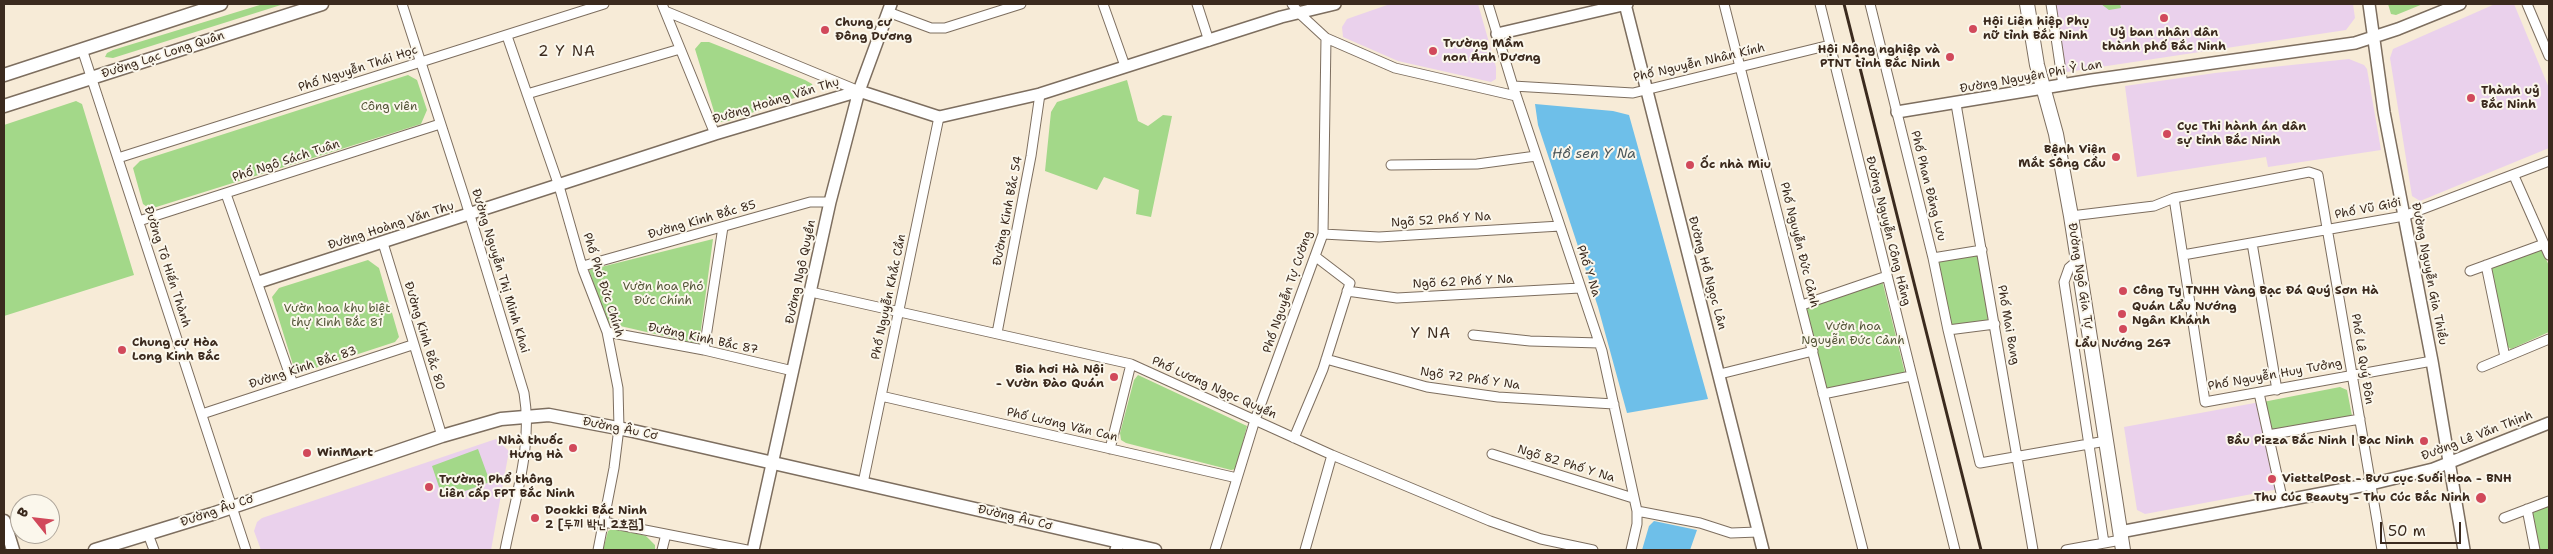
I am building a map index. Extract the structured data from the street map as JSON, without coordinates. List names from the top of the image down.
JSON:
{
  "streets": {
    "main road": ["Đường Lạc Long Quân", "Đường Ngô Gia Tự", "Đường Âu Cơ"],
    "street": [
      "Phố Nguyễn Nhân Kính",
      "Phố Nguyễn Thái Học",
      "Đường Nguyên Phi Ỷ Lan",
      "Đường Hoàng Văn Thụ",
      "Phố Ngô Sách Tuân",
      "Phố Phan Đăng Lưu",
      "Phố Vũ Giới",
      "Đường Kinh Bắc 54",
      "Đường Kinh Bắc 85",
      "Ngõ 52 Phố Y Na",
      "Đường Nguyễn Công Hãng",
      "Phố Nguyễn Đức Cảnh",
      "Đường Tô Hiến Thành",
      "Đường Nguyễn Thị Minh Khai",
      "Phố Y Na",
      "Đường Ngô Quyền",
      "Đường Hồ Ngọc Lân",
      "Đường Nguyễn Gia Thiều",
      "Ngõ 62 Phố Y Na",
      "Phố Phó Đức Chính",
      "Phố Nguyễn Tự Cường",
      "Phố Nguyễn Khắc Cần",
      "Phố Mai Bang",
      "Đường Kinh Bắc 80",
      "Đường Kinh Bắc 87",
      "Phố Lê Quý Đôn",
      "Đường Kinh Bắc 83",
      "Phố Nguyễn Huy Tưởng",
      "Ngõ 72 Phố Y Na",
      "Phố Lương Ngọc Quyến",
      "Phố Lương Văn Can",
      "Đường Lê Văn Thịnh",
      "Ngõ 82 Phố Y Na"
    ]
  },
  "crossings": [
    ["Đường Lạc Long Quân", "Đường Tô Hiến Thành"],
    ["Phố Nguyễn Nhân Kính", "Đường Nguyễn Công Hãng"],
    ["Phố Nguyễn Nhân Kính", "Phố Nguyễn Đức Cảnh"],
    ["Phố Nguyễn Nhân Kính", "Phố Y Na"],
    ["Phố Nguyễn Nhân Kính", "Đường Hồ Ngọc Lân"],
    ["Phố Nguyễn Thái Học", "Đường Tô Hiến Thành"],
    ["Phố Nguyễn Thái Học", "Đường Nguyễn Thị Minh Khai"],
    ["Phố Nguyễn Thái Học", "Phố Phó Đức Chính"],
    ["Đường Nguyên Phi Ỷ Lan", "Phố Phan Đăng Lưu"],
    ["Đường Nguyên Phi Ỷ Lan", "Đường Nguyễn Gia Thiều"],
    ["Đường Nguyên Phi Ỷ Lan", "Đường Ngô Gia Tự"],
    ["Đường Nguyên Phi Ỷ Lan", "Phố Mai Bang"],
    ["Đường Hoàng Văn Thụ", "Đường Nguyễn Thị Minh Khai"],
    ["Đường Hoàng Văn Thụ", "Đường Ngô Quyền"],
    ["Đường Hoàng Văn Thụ", "Phố Phó Đức Chính"],
    ["Đường Hoàng Văn Thụ", "Phố Nguyễn Khắc Cần"],
    ["Đường Hoàng Văn Thụ", "Đường Kinh Bắc 80"],
    ["Phố Ngô Sách Tuân", "Đường Tô Hiến Thành"],
    ["Phố Ngô Sách Tuân", "Đường Nguyễn Thị Minh Khai"],
    ["Phố Phan Đăng Lưu", "Phố Mai Bang"],
    ["Phố Vũ Giới", "Đường Nguyễn Gia Thiều"],
    ["Phố Vũ Giới", "Phố Lê Quý Đôn"],
    ["Phố Vũ Giới", "Phố Nguyễn Huy Tưởng"],
    ["Đường Kinh Bắc 54", "Phố Lương Ngọc Quyến"],
    ["Đường Kinh Bắc 85", "Đường Ngô Quyền"],
    ["Đường Kinh Bắc 85", "Phố Phó Đức Chính"],
    ["Ngõ 52 Phố Y Na", "Phố Y Na"],
    ["Ngõ 52 Phố Y Na", "Phố Nguyễn Tự Cường"],
    ["Đường Tô Hiến Thành", "Đường Kinh Bắc 83"],
    ["Đường Tô Hiến Thành", "Đường Âu Cơ"],
    ["Đường Nguyễn Thị Minh Khai", "Đường Âu Cơ"],
    ["Phố Y Na", "Ngõ 62 Phố Y Na"],
    ["Phố Y Na", "Ngõ 72 Phố Y Na"],
    ["Phố Y Na", "Ngõ 82 Phố Y Na"],
    ["Đường Ngô Quyền", "Đường Kinh Bắc 87"],
    ["Đường Ngô Quyền", "Phố Lương Ngọc Quyến"],
    ["Đường Ngô Quyền", "Đường Âu Cơ"],
    ["Đường Nguyễn Gia Thiều", "Phố Nguyễn Huy Tưởng"],
    ["Đường Nguyễn Gia Thiều", "Đường Lê Văn Thịnh"],
    ["Đường Ngô Gia Tự", "Đường Lê Văn Thịnh"],
    ["Phố Phó Đức Chính", "Đường Kinh Bắc 87"],
    ["Phố Phó Đức Chính", "Đường Âu Cơ"],
    ["Phố Nguyễn Tự Cường", "Phố Lương Ngọc Quyến"],
    ["Phố Nguyễn Tự Cường", "Phố Lương Văn Can"],
    ["Phố Nguyễn Khắc Cần", "Phố Lương Ngọc Quyến"],
    ["Phố Nguyễn Khắc Cần", "Phố Lương Văn Can"],
    ["Phố Nguyễn Khắc Cần", "Đường Âu Cơ"],
    ["Đường Kinh Bắc 80", "Đường Kinh Bắc 83"],
    ["Đường Kinh Bắc 80", "Đường Âu Cơ"],
    ["Phố Lê Quý Đôn", "Phố Nguyễn Huy Tưởng"],
    ["Phố Lê Quý Đôn", "Đường Lê Văn Thịnh"]
  ],
  "districts": ["2 Y NA", "Y NA"],
  "water": ["Hồ sen Y Na"],
  "parks": [
    "Công viên",
    "Vườn hoa Phó Đức Chính",
    "Vườn hoa khu biệt thự Kinh Bắc 81",
    "Vườn hoa Nguyễn Đức Cảnh"
  ],
  "places": [
    "Uỷ ban nhân dân thành phố Bắc Ninh",
    "Hội Liên hiệp Phụ nữ tỉnh Bắc Ninh",
    "Chung cư Đông Dương",
    "Trường Mầm non Ánh Dương",
    "Hội Nông nghiệp và PTNT tỉnh Bắc Ninh",
    "Thành uỷ Bắc Ninh",
    "Cục Thi hành án dân sự tỉnh Bắc Ninh",
    "Bệnh Viện Mắt Sông Cầu",
    "Ốc nhà Miu",
    "Công Ty TNHH Vàng Bạc Đá Quý Sơn Hà",
    "Quán Lẩu Nướng Ngân Khánh",
    "Lẩu Nướng 267",
    "Chung cư Hòa Long Kinh Bắc",
    "Bia hơi Hà Nội - Vườn Đào Quán",
    "Bầu Pizza Bắc Ninh | Bac Ninh",
    "Nhà thuốc Hưng Hà",
    "WinMart",
    "ViettelPost - Bưu cục Suối Hoa - BNH",
    "Trường Phổ thông Liên cấp FPT Bắc Ninh",
    "Thu Cúc Beauty - Thu Cúc Bắc Ninh",
    "Dookki Bắc Ninh 2 [두끼 박닌 2호점]"
  ],
  "scale_bar": "50 m",
  "north": "top left"
}
